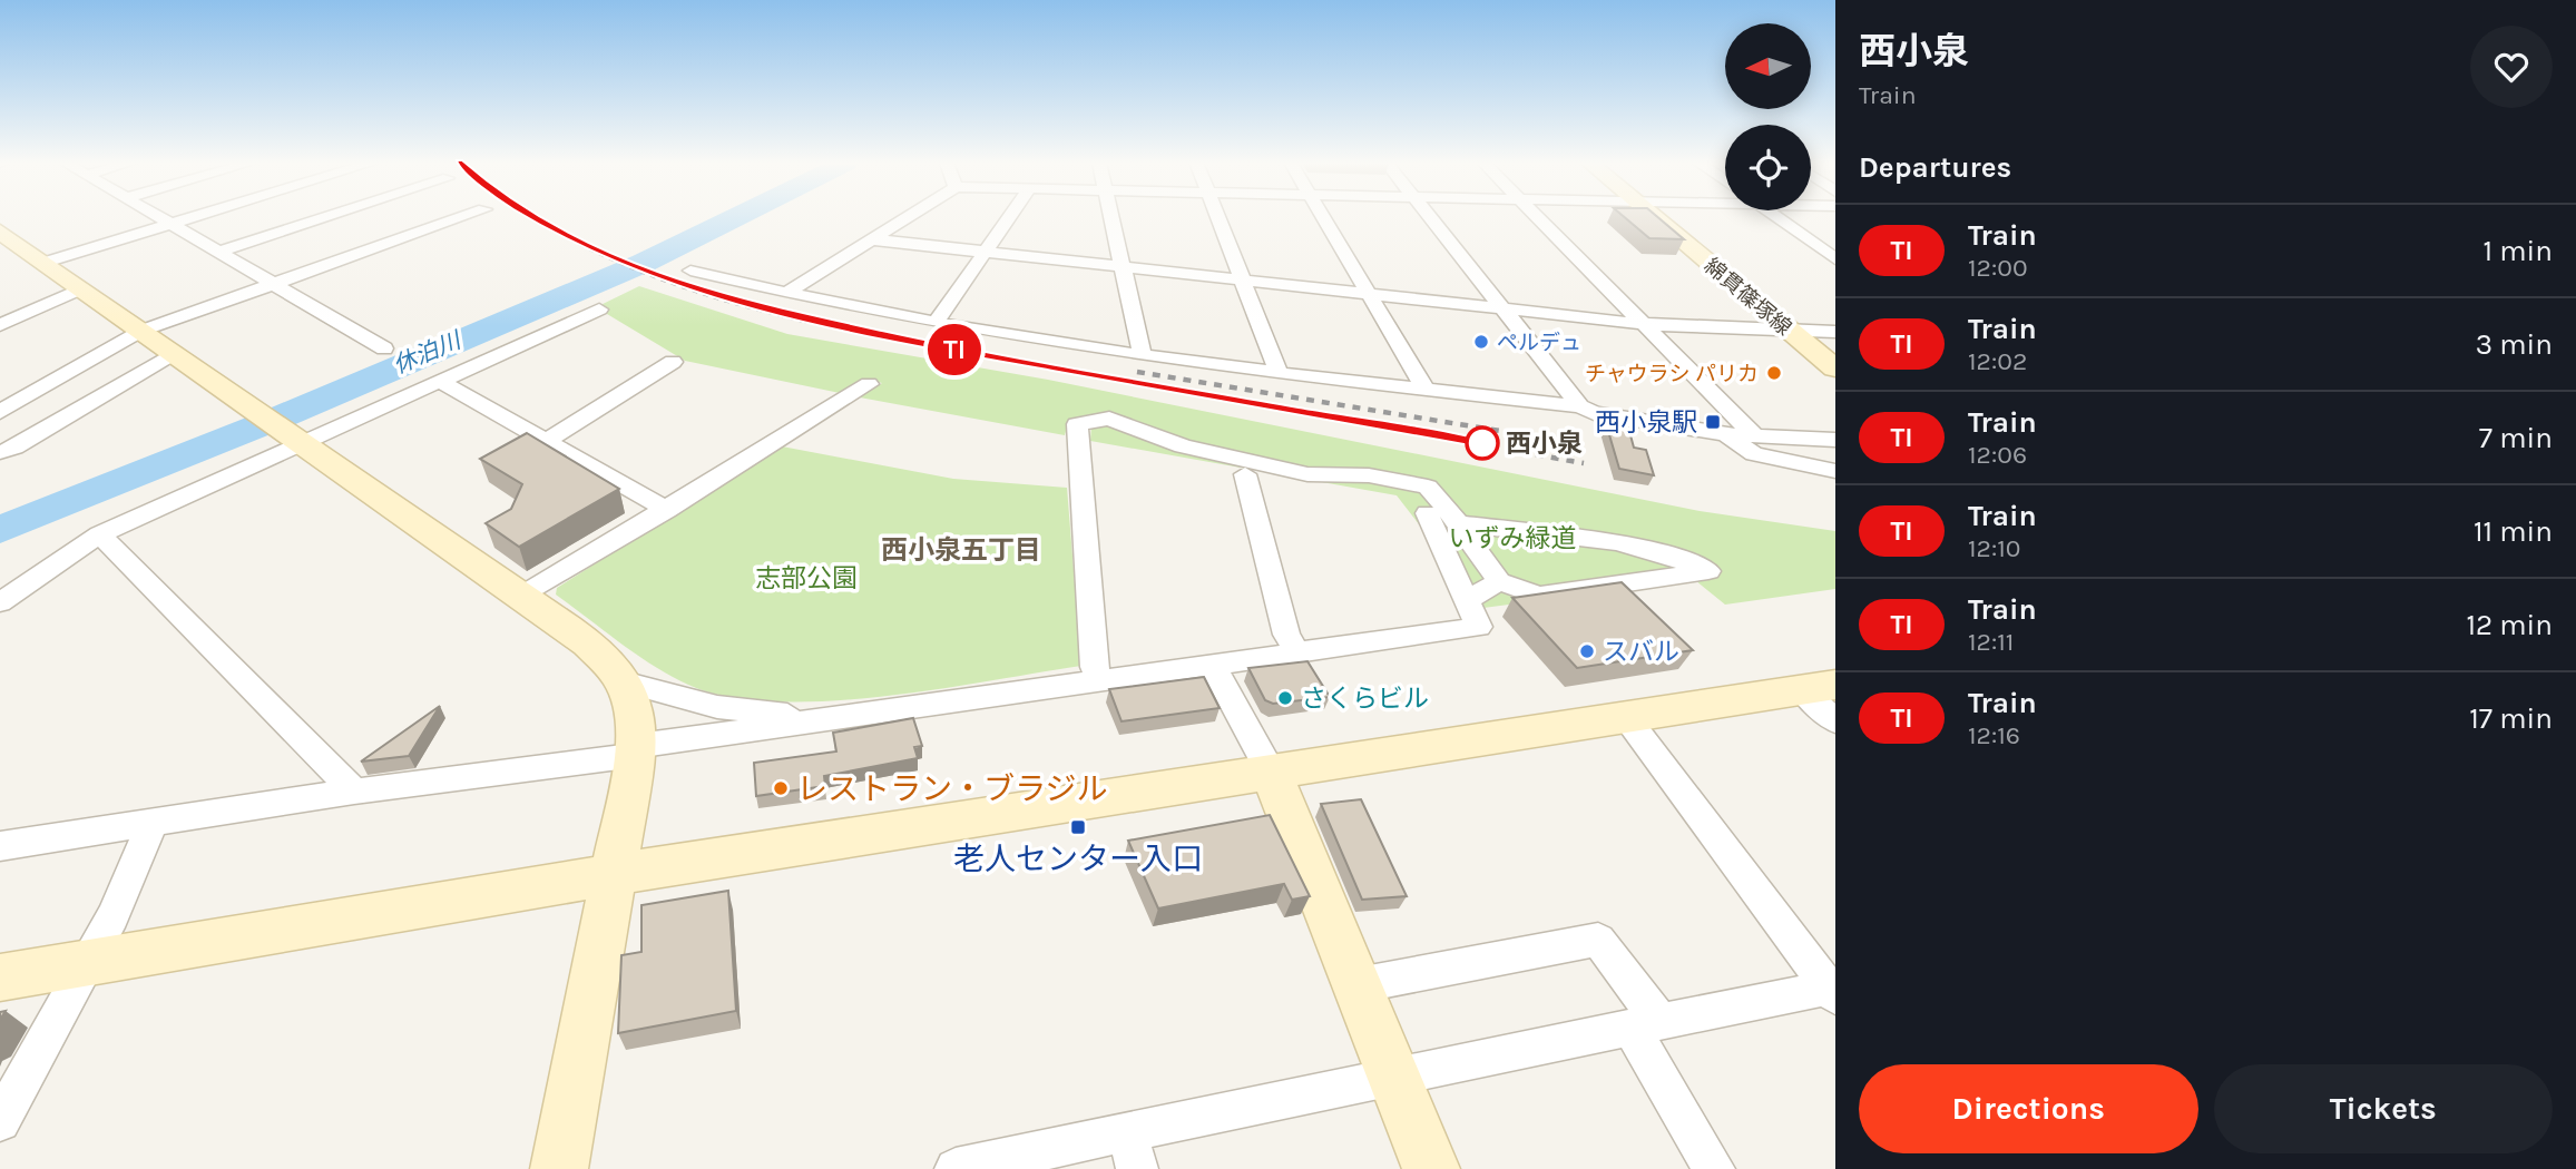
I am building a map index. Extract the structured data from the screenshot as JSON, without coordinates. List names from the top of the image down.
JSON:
{
  "streets": {
    "street": ["綿貫篠塚線"]
  },
  "districts": ["西小泉五丁目"],
  "water": ["休泊川"],
  "parks": ["いずみ緑道", "志部公園"],
  "places": {
    "other": [
      "ペルデュ",
      "チャウラシ パリカ",
      "西小泉",
      "スバル",
      "さくらビル",
      "レストラン・ブラジル"
    ],
    "transit": ["西小泉駅", "老人センター入口"]
  },
  "north": "left",
  "page": {
    "on_map": "TI",
    "heading": [
      ["西小泉", "Train"],
      "Departures"
    ],
    "list": [
      {
        "mark": "TI",
        "name": "Train",
        "note": "12:00",
        "value": "1 min"
      },
      {
        "mark": "TI",
        "name": "Train",
        "note": "12:02",
        "value": "3 min"
      },
      {
        "mark": "TI",
        "name": "Train",
        "note": "12:06",
        "value": "7 min"
      },
      {
        "mark": "TI",
        "name": "Train",
        "note": "12:10",
        "value": "11 min"
      },
      {
        "mark": "TI",
        "name": "Train",
        "note": "12:11",
        "value": "12 min"
      },
      {
        "mark": "TI",
        "name": "Train",
        "note": "12:16",
        "value": "17 min"
      }
    ],
    "buttons": ["Directions", "Tickets"]
  }
}
